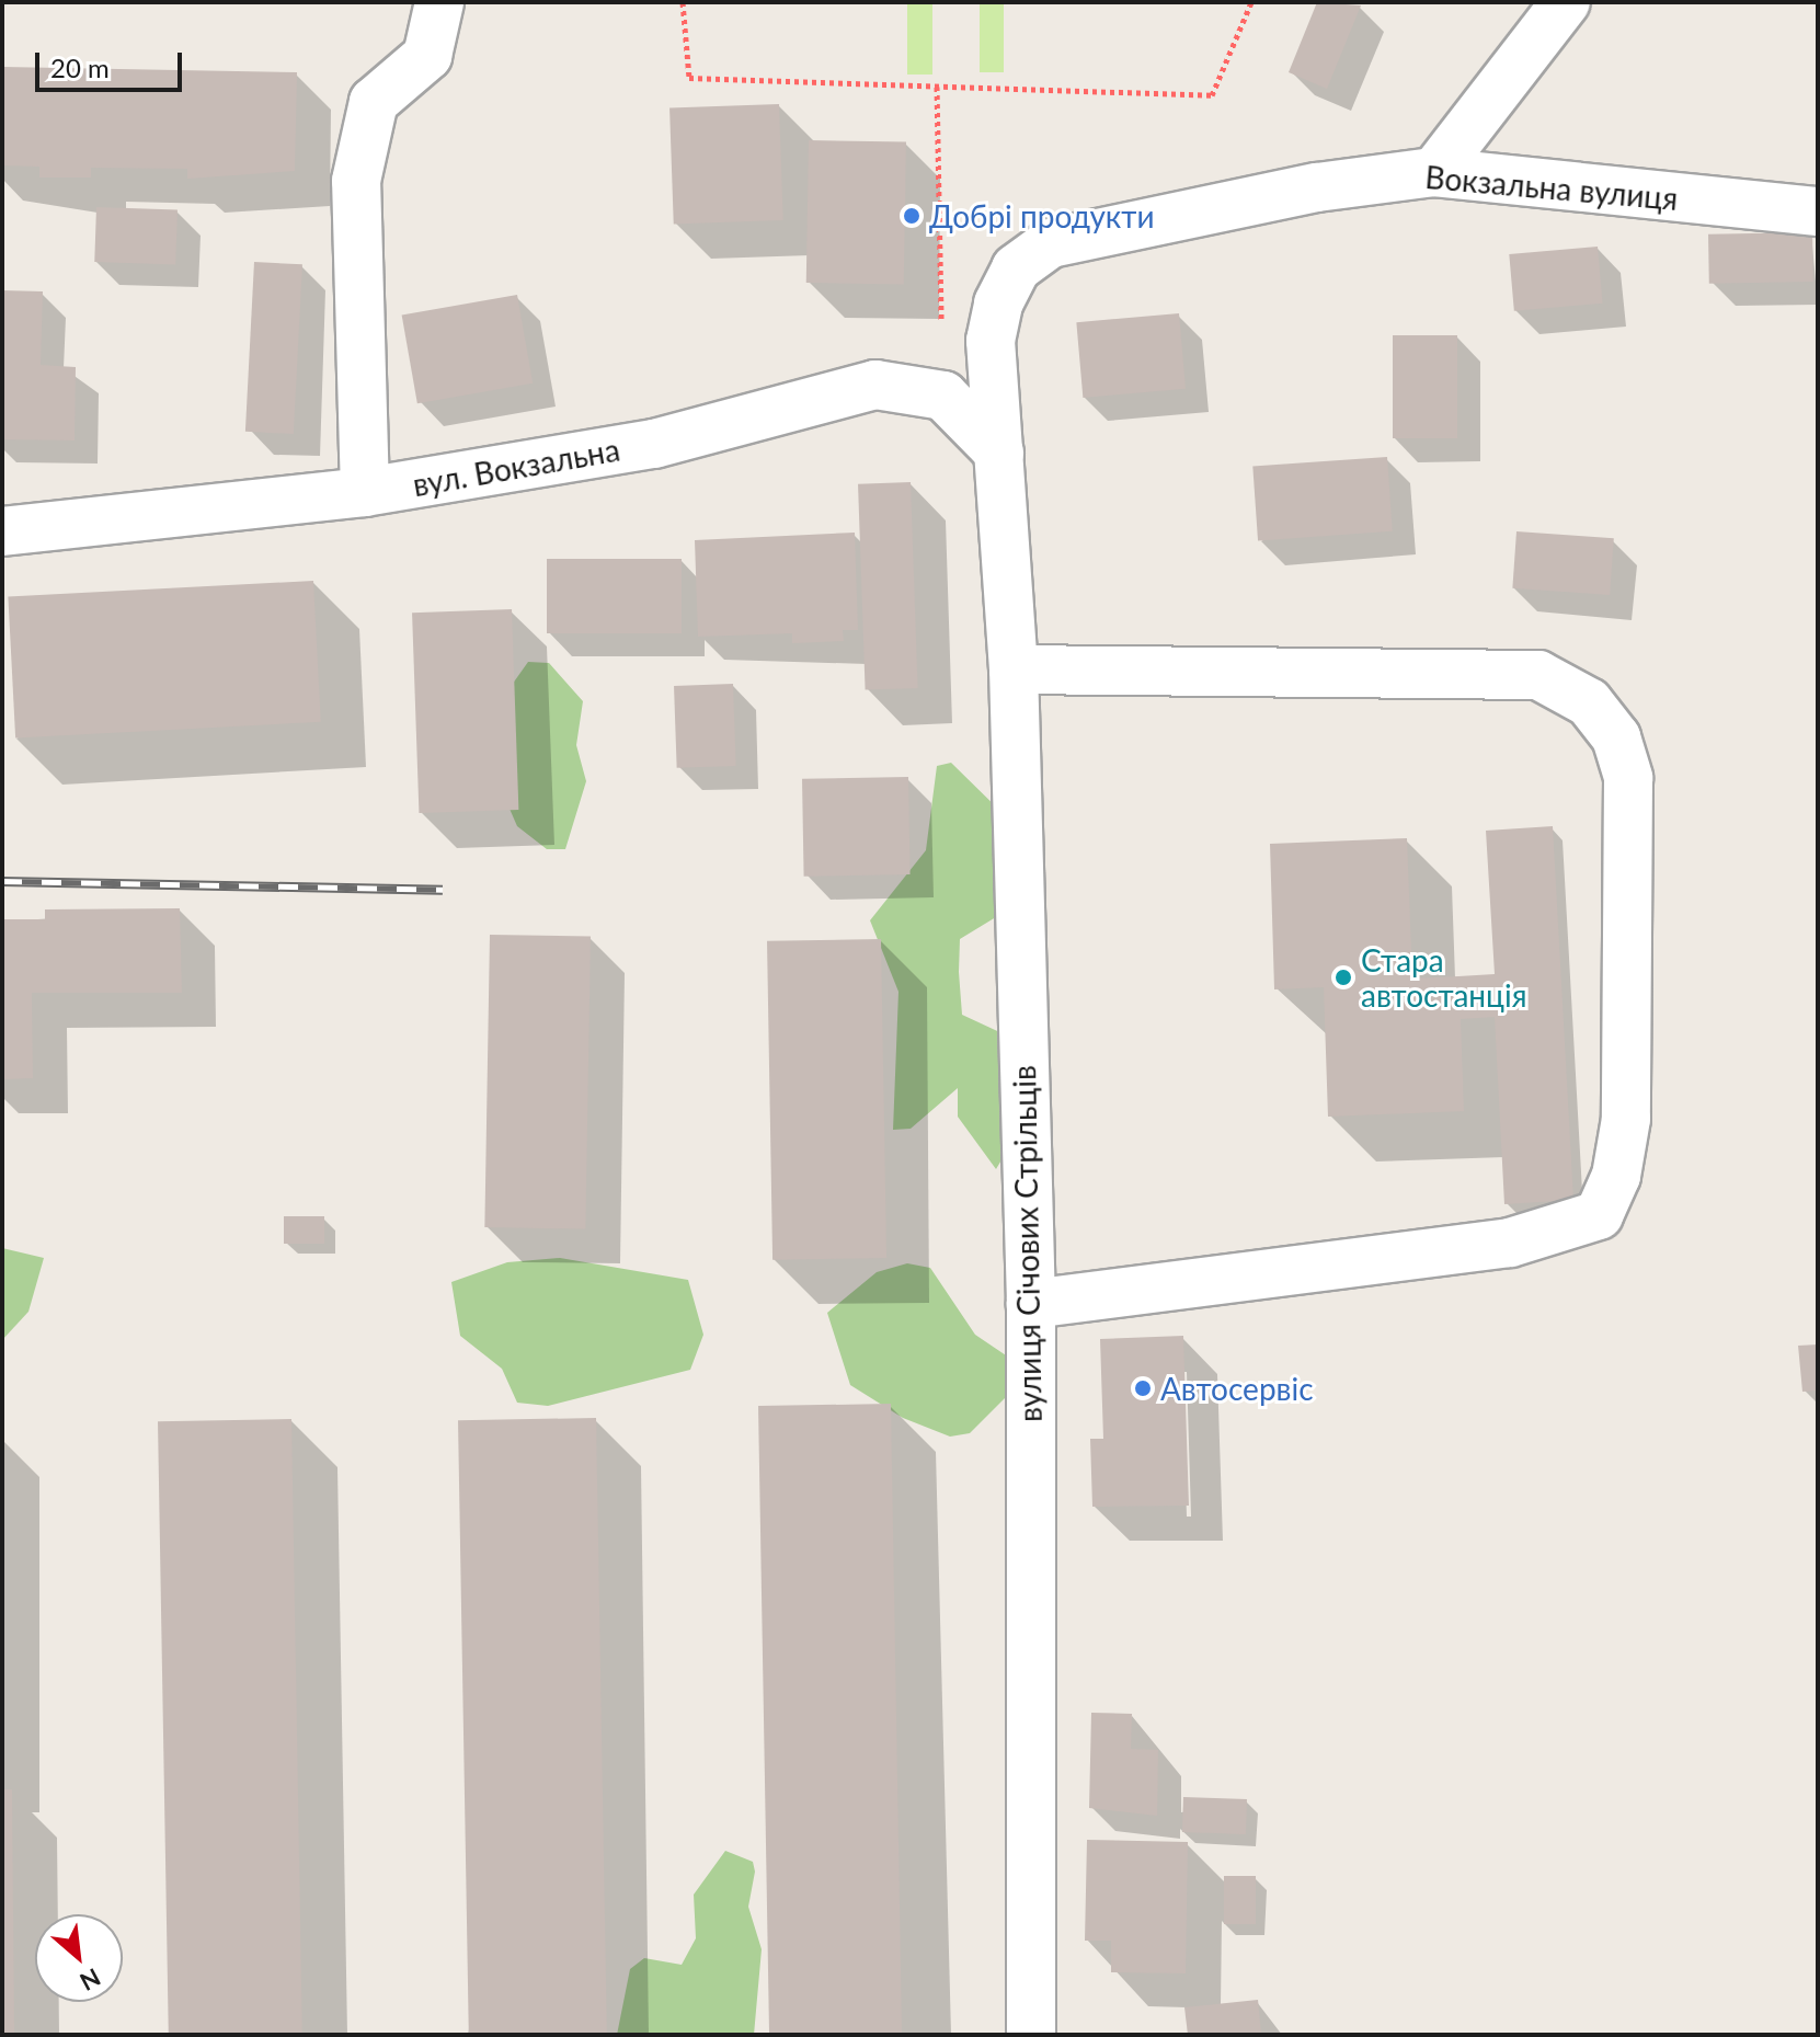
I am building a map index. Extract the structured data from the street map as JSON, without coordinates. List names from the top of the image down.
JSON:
{
  "streets": {
    "street": ["Вокзальна вулиця", "вул. Вокзальна", "вулиця Січових Стрільців"]
  },
  "crossings": [
    ["Вокзальна вулиця", "вулиця Січових Стрільців"]
  ],
  "places": ["Добрі продукти", "Стара автостанція", "Автосервіс"],
  "scale_bar": "20 m",
  "north": "bottom right"
}
